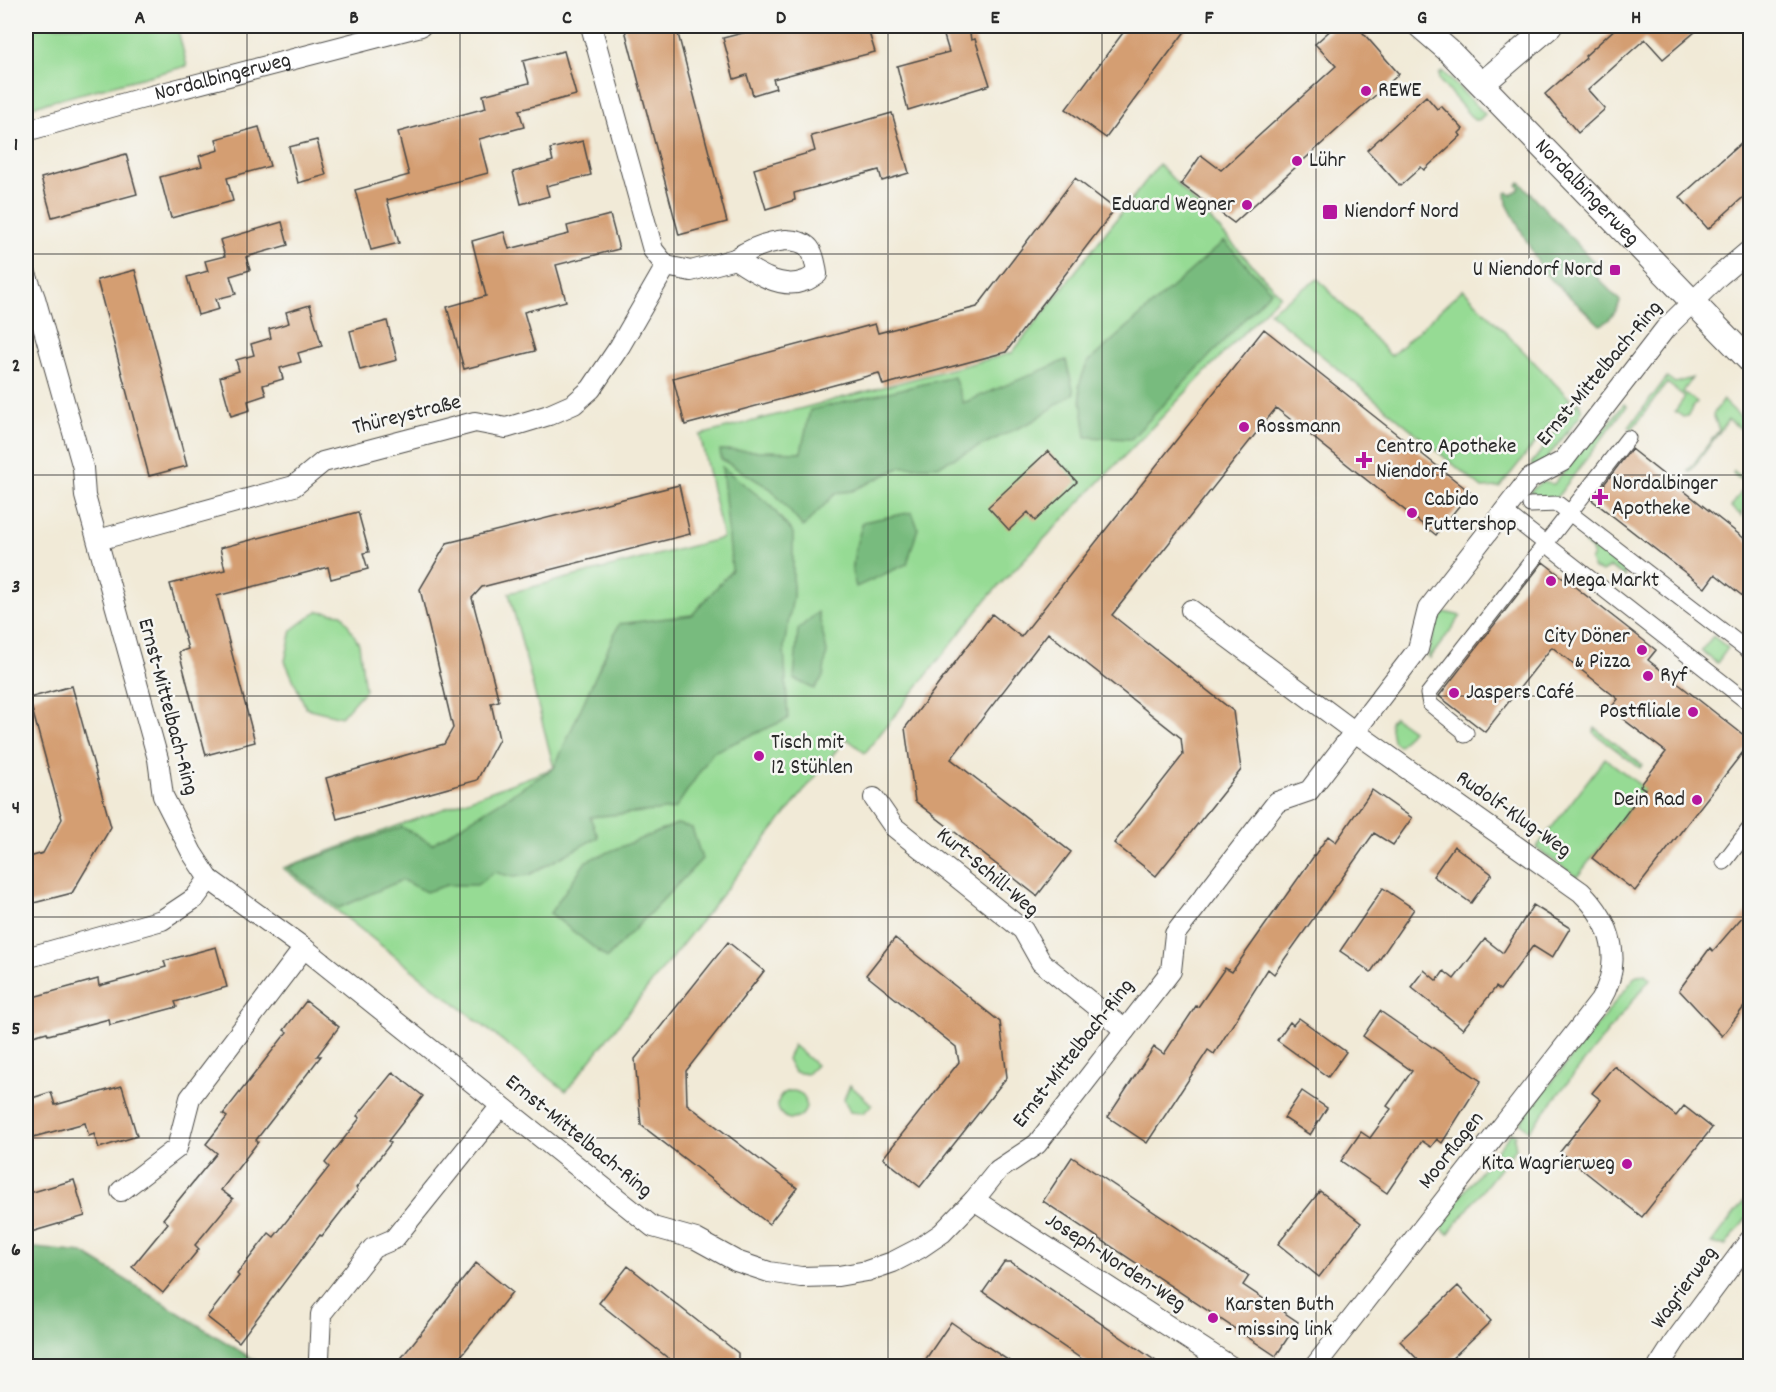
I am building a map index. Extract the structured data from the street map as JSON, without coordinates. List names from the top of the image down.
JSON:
{
  "streets": {
    "street": [
      "Nordalbingerweg",
      "Ernst-Mittelbach-Ring",
      "Thüreystraße",
      "Rudolf-Klug-Weg",
      "Kurt-Schill-Weg",
      "Moorflagen",
      "Joseph-Norden-Weg",
      "Wagrierweg"
    ]
  },
  "crossings": [
    ["Nordalbingerweg", "Ernst-Mittelbach-Ring"],
    ["Ernst-Mittelbach-Ring", "Thüreystraße"],
    ["Ernst-Mittelbach-Ring", "Rudolf-Klug-Weg"],
    ["Ernst-Mittelbach-Ring", "Kurt-Schill-Weg"],
    ["Ernst-Mittelbach-Ring", "Joseph-Norden-Weg"],
    ["Rudolf-Klug-Weg", "Moorflagen"]
  ],
  "places": {
    "other": [
      "REWE",
      "Lühr",
      "Eduard Wegner",
      "Rossmann",
      "Cabido Futtershop",
      "Mega Markt",
      "City Döner & Pizza",
      "Ryf",
      "Jaspers Café",
      "Postfiliale",
      "Tisch mit 12 Stühlen",
      "Dein Rad",
      "Kita Wagrierweg",
      "Karsten Buth - missing link"
    ],
    "transit": ["Niendorf Nord", "U Niendorf Nord"],
    "health": ["Centro Apotheke Niendorf", "Nordalbinger Apotheke"]
  },
  "grid": {
    "columns": [
      "A",
      "B",
      "C",
      "D",
      "E",
      "F",
      "G",
      "H"
    ],
    "rows": [
      "1",
      "2",
      "3",
      "4",
      "5",
      "6"
    ]
  }
}
